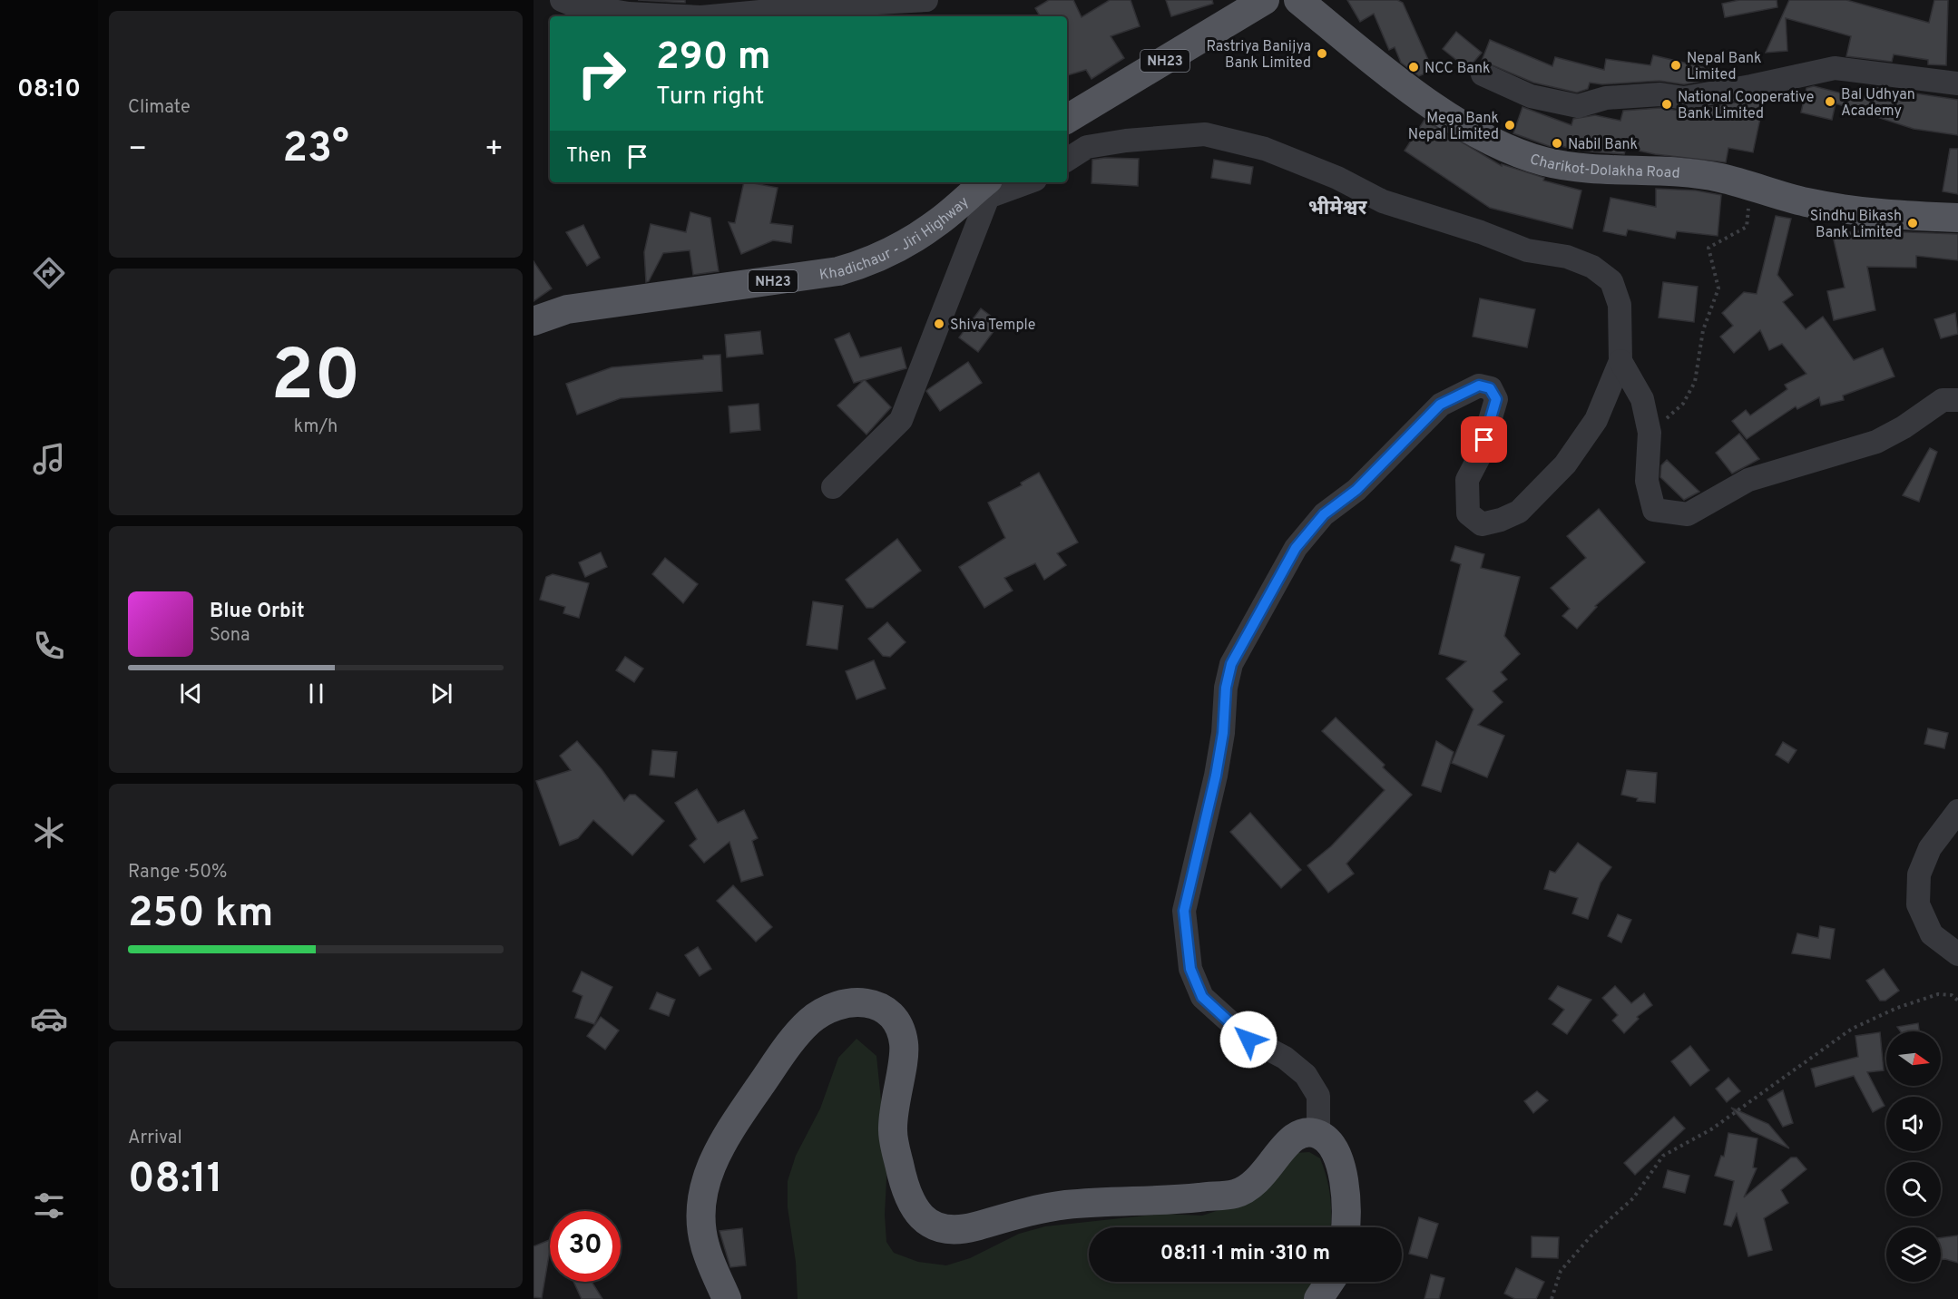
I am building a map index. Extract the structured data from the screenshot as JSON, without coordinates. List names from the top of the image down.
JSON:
{
  "streets": {
    "main road": ["NH23", "Charikot-Dolakha Road", "Khadichaur - Jiri Highway"]
  },
  "districts": ["भीमेश्वर"],
  "places": [
    "Rastriya Banijya Bank Limited",
    "Nepal Bank Limited",
    "NCC Bank",
    "Bal Udhyan Academy",
    "National Cooperative Bank Limited",
    "Mega Bank Nepal Limited",
    "Nabil Bank",
    "Sindhu Bikash Bank Limited",
    "Shiva Temple"
  ],
  "north": "right",
  "page": {
    "tabs": "08:10",
    "tile": [
      "Climate",
      ["20", "km/h"],
      ["Range · 50%", "250 km"],
      ["Arrival", "08:11"]
    ],
    "turn": ["290 m", "Turn right"],
    "heat": ["−", "23°", "+"],
    "then": "Then",
    "song": ["Blue Orbit", "Sona"],
    "limit": "30",
    "trip": "08:11 · 1 min · 310 m"
  }
}
